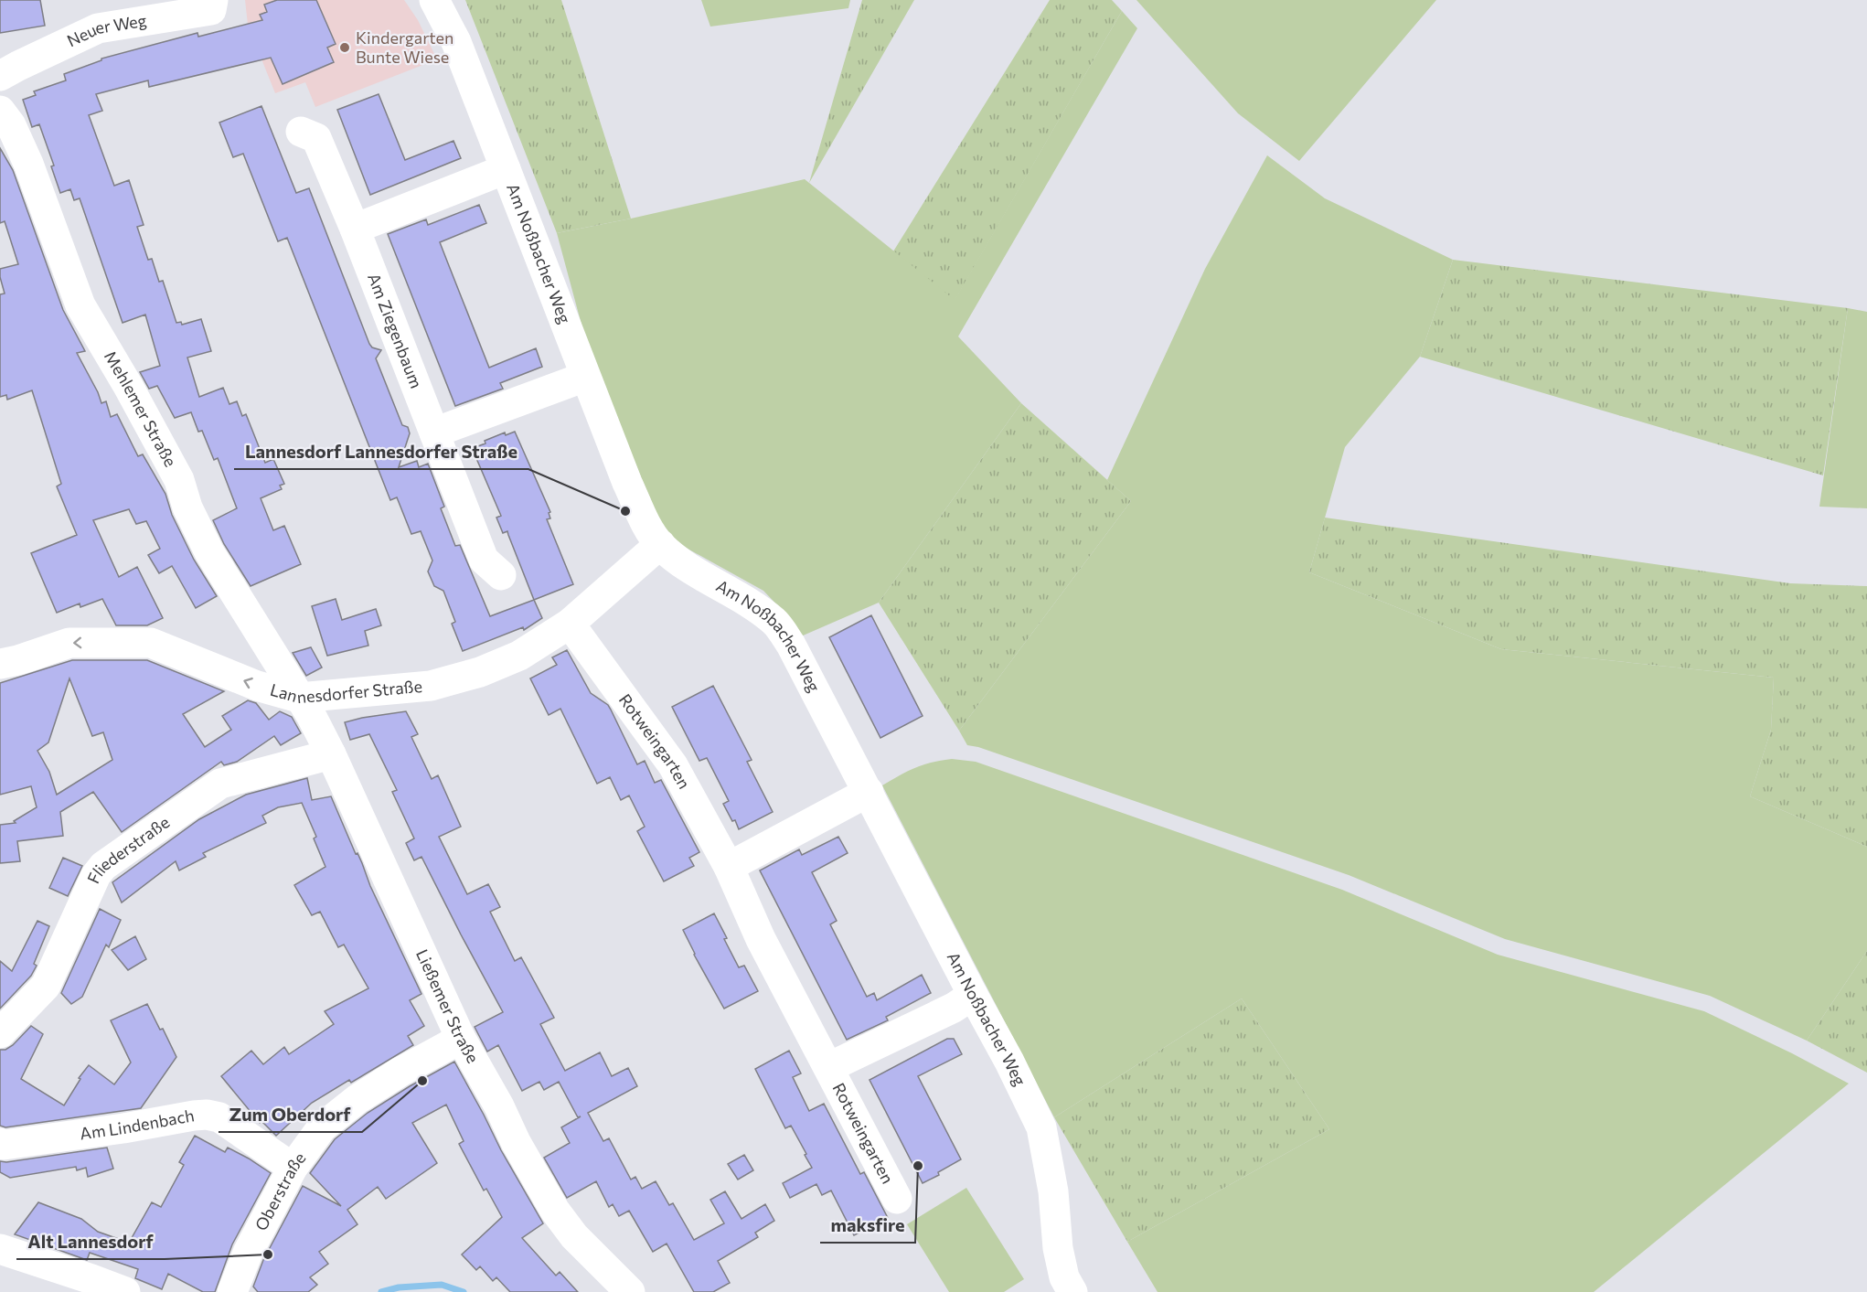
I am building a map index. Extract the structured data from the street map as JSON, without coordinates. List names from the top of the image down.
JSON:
{
  "streets": {
    "street": [
      "Neuer Weg",
      "Am Noßbacher Weg",
      "Am Ziegenbaum",
      "Mehlemer Straße",
      "Lannesdorfer Straße",
      "Rotweingarten",
      "Fliederstraße",
      "Ließemer Straße",
      "Am Lindenbach",
      "Oberstraße"
    ]
  },
  "crossings": [
    ["Am Noßbacher Weg", "Lannesdorfer Straße"],
    ["Am Noßbacher Weg", "Rotweingarten"],
    ["Mehlemer Straße", "Lannesdorfer Straße"],
    ["Mehlemer Straße", "Ließemer Straße"],
    ["Lannesdorfer Straße", "Rotweingarten"],
    ["Lannesdorfer Straße", "Ließemer Straße"],
    ["Fliederstraße", "Ließemer Straße"],
    ["Ließemer Straße", "Oberstraße"],
    ["Am Lindenbach", "Oberstraße"]
  ],
  "one_way": ["Lannesdorfer Straße"],
  "places": [
    "Kindergarten Bunte Wiese",
    "Lannesdorf Lannesdorfer Straße",
    "Zum Oberdorf",
    "maksfire",
    "Alt Lannesdorf"
  ]
}
